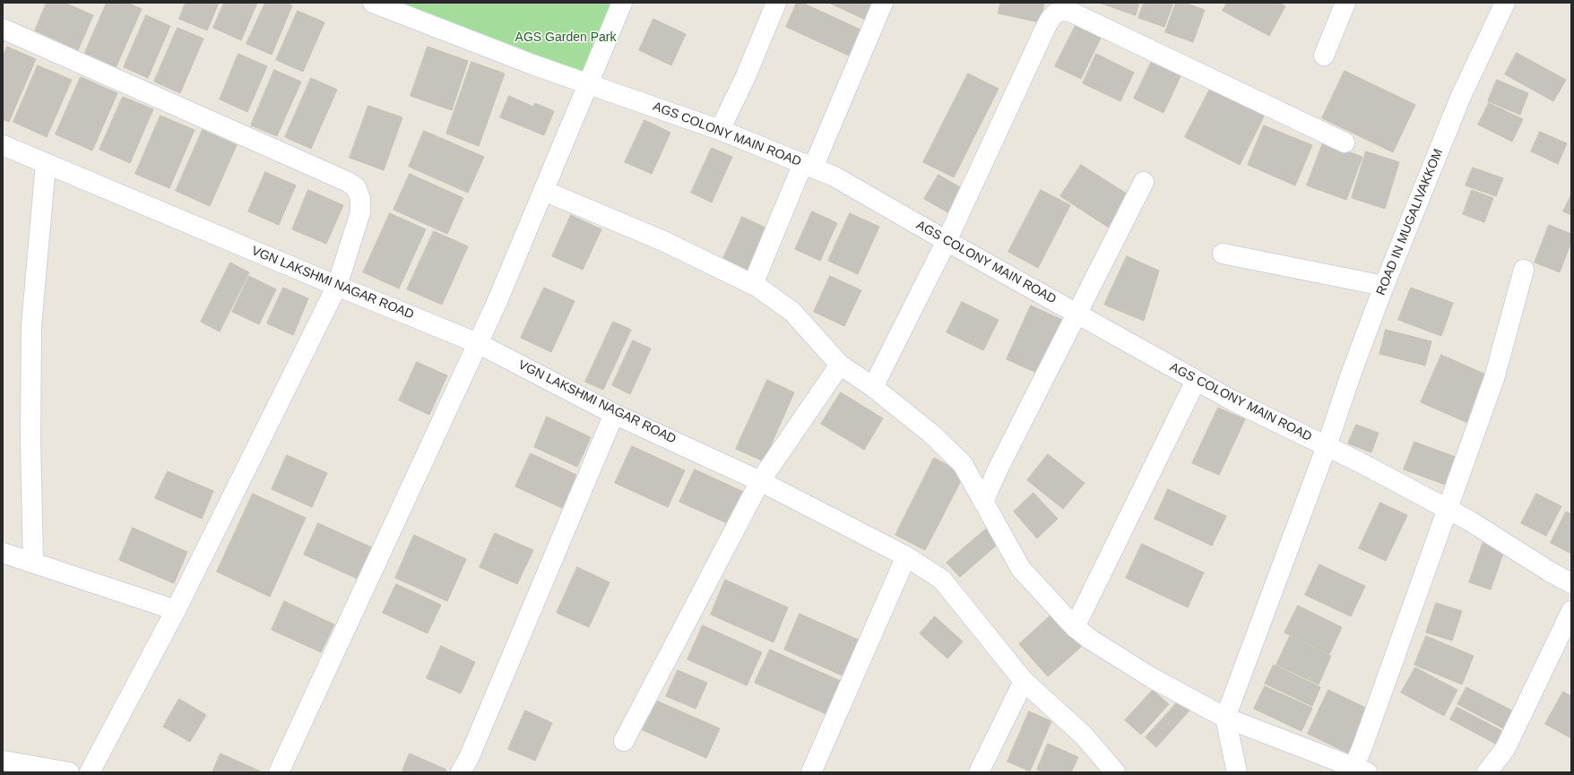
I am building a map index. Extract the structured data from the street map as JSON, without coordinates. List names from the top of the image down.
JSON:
{
  "streets": {
    "street": ["AGS COLONY MAIN ROAD", "ROAD IN MUGALIVAKKOM", "VGN LAKSHMI NAGAR ROAD"]
  },
  "crossings": [
    ["AGS COLONY MAIN ROAD", "ROAD IN MUGALIVAKKOM"]
  ],
  "parks": ["AGS Garden Park"]
}
